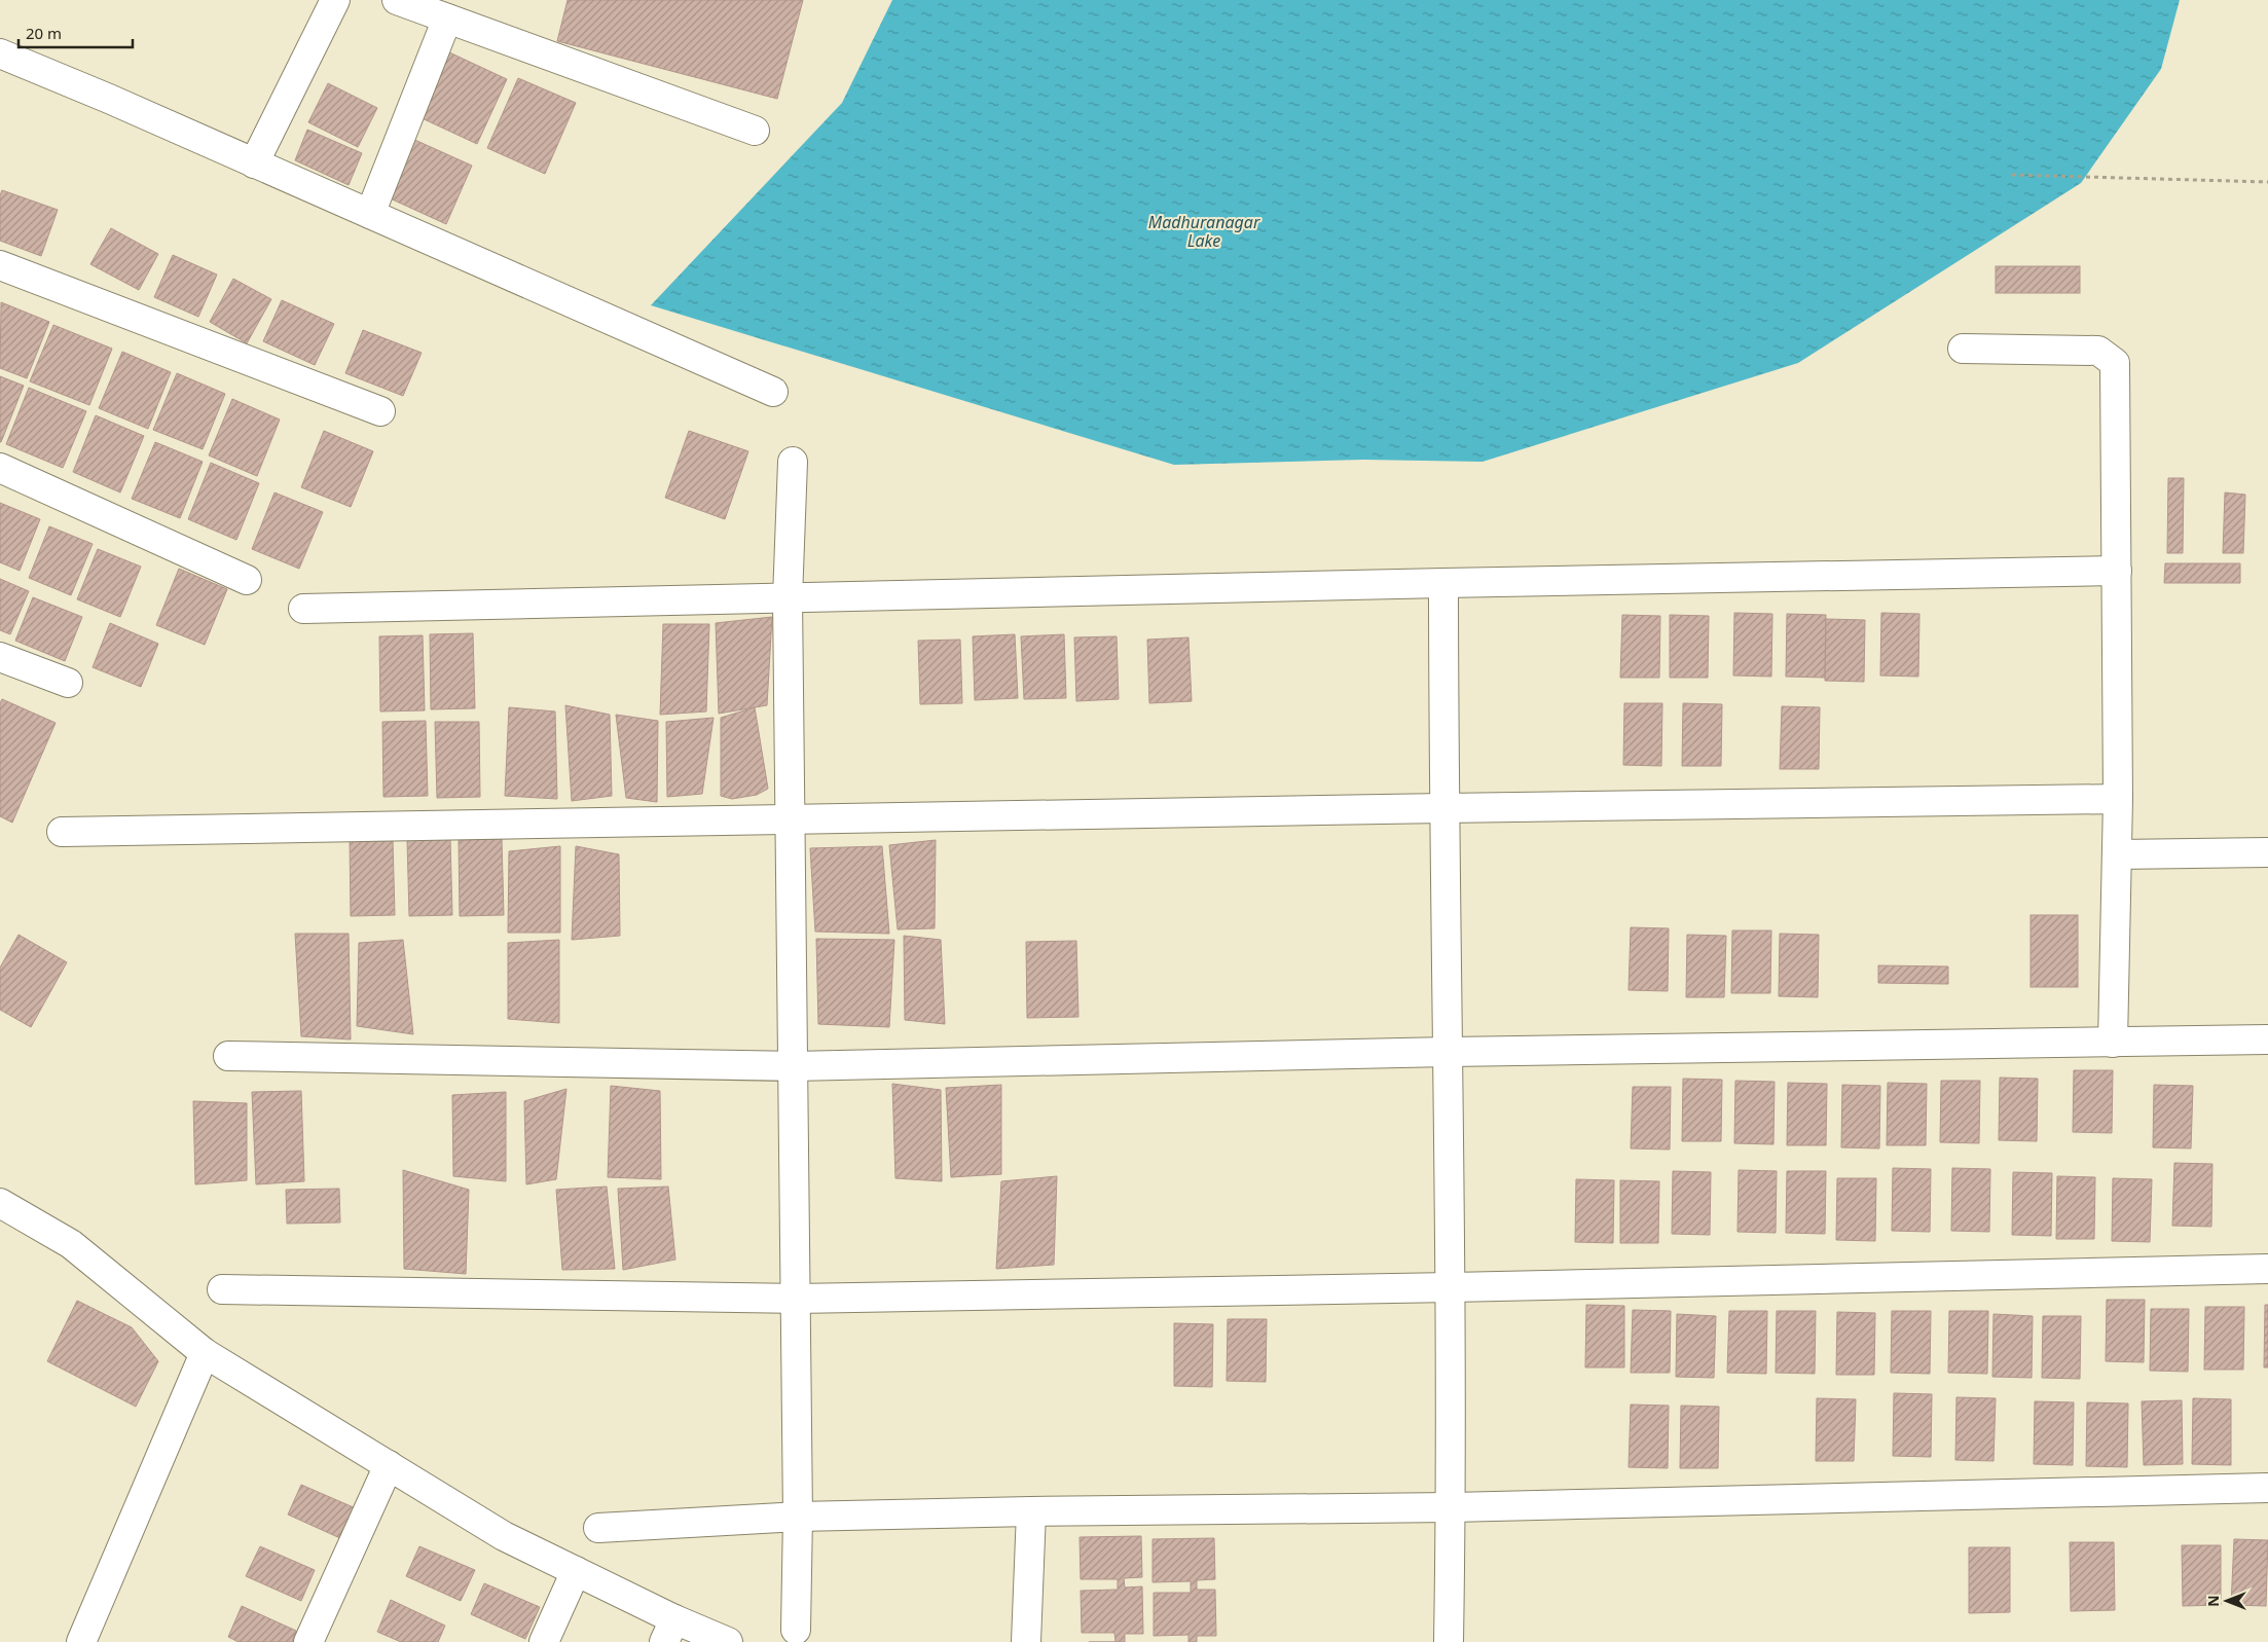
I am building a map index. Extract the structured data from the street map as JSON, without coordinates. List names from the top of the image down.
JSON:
{
  "water": ["Madhuranagar Lake"],
  "scale_bar": "20 m",
  "north": "left"
}
